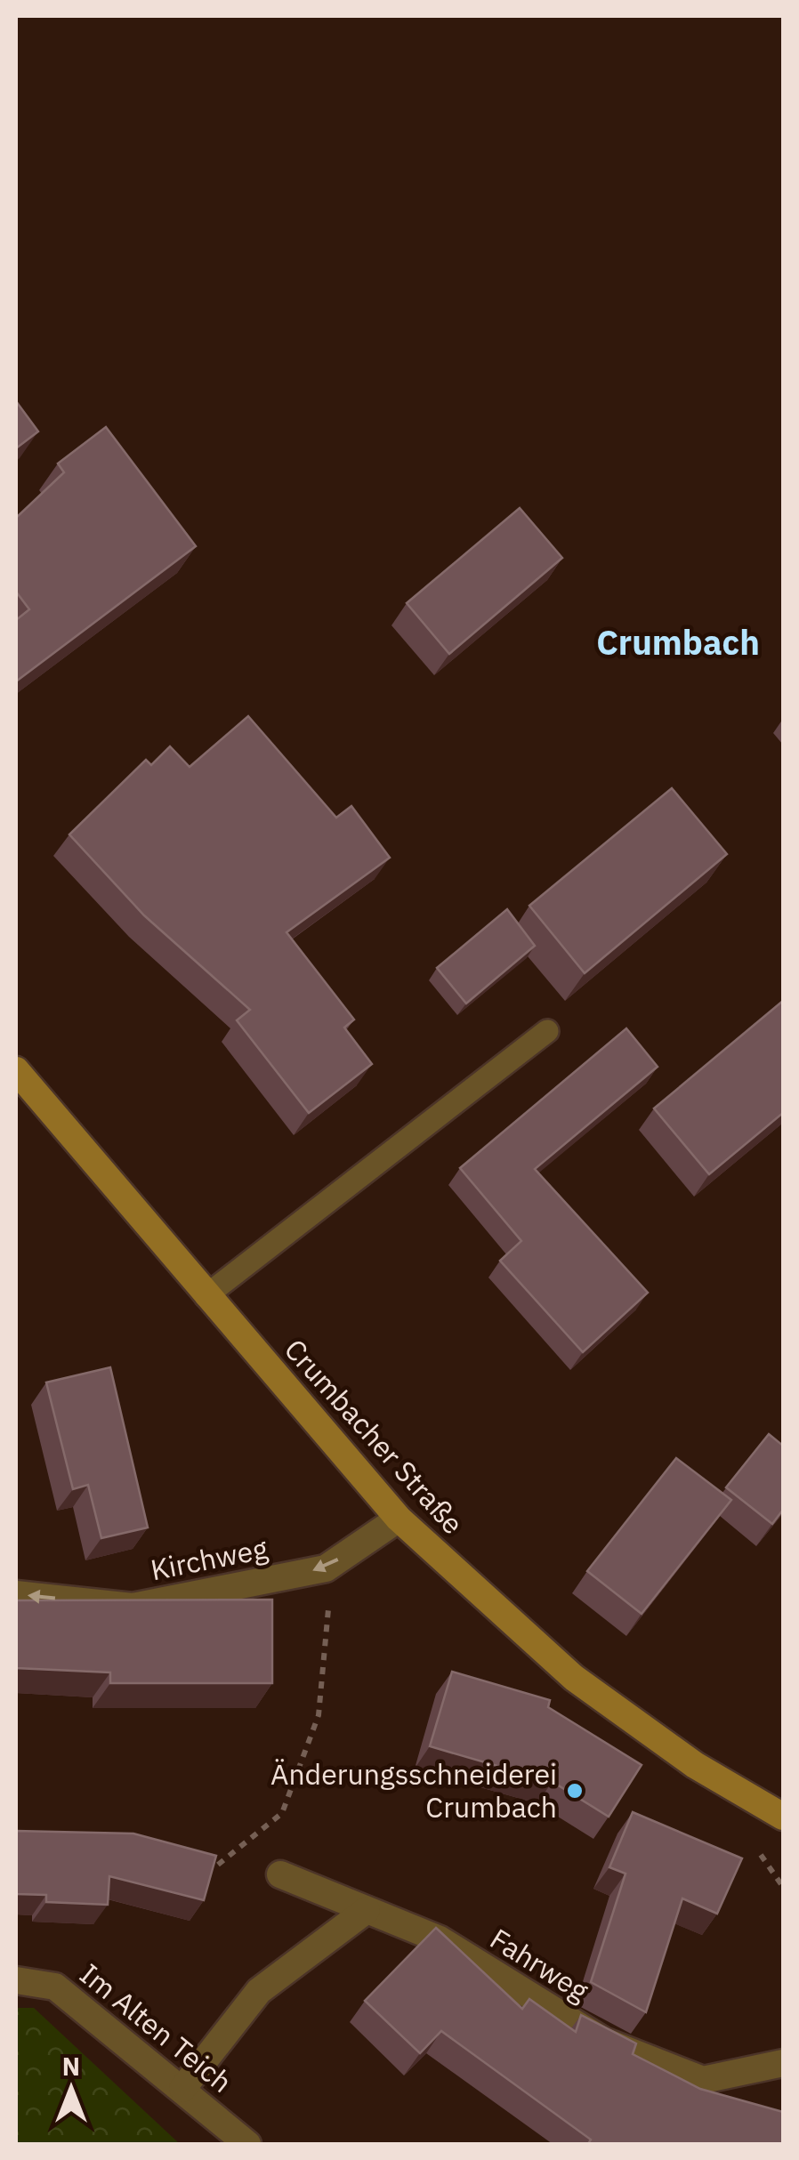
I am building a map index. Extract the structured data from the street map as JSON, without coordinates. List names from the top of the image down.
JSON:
{
  "streets": {
    "main road": ["Crumbacher Straße"],
    "street": ["Kirchweg", "Fahrweg", "Im Alten Teich"]
  },
  "crossings": [
    ["Crumbacher Straße", "Kirchweg"]
  ],
  "one_way": ["Kirchweg"],
  "districts": ["Crumbach"],
  "places": ["Änderungsschneiderei Crumbach"],
  "north": "top"
}
